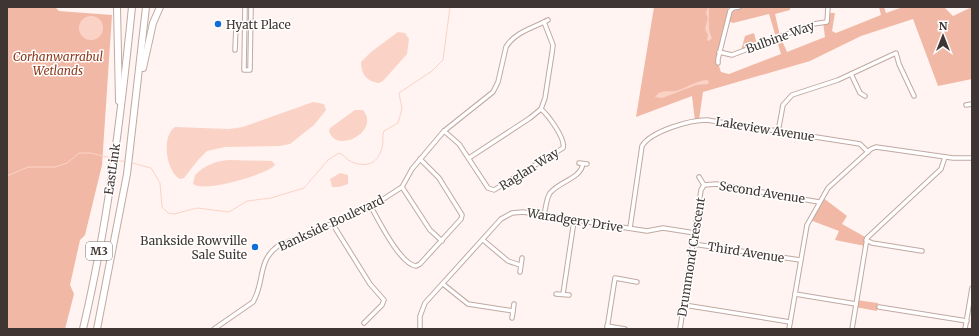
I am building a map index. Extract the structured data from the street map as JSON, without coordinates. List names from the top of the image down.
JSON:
{
  "streets": {
    "highway": ["EastLink", "M3"],
    "street": [
      "Bulbine Way",
      "Lakeview Avenue",
      "Raglan Way",
      "Second Avenue",
      "Waradgery Drive",
      "Bankside Boulevard",
      "Third Avenue",
      "Drummond Crescent"
    ]
  },
  "crossings": [
    ["Lakeview Avenue", "Waradgery Drive"],
    ["Second Avenue", "Drummond Crescent"],
    ["Waradgery Drive", "Drummond Crescent"],
    ["Third Avenue", "Drummond Crescent"]
  ],
  "parks": ["Corhanwarrabul Wetlands"],
  "places": ["Hyatt Place", "Bankside Rowville Sale Suite"],
  "north": "top"
}
